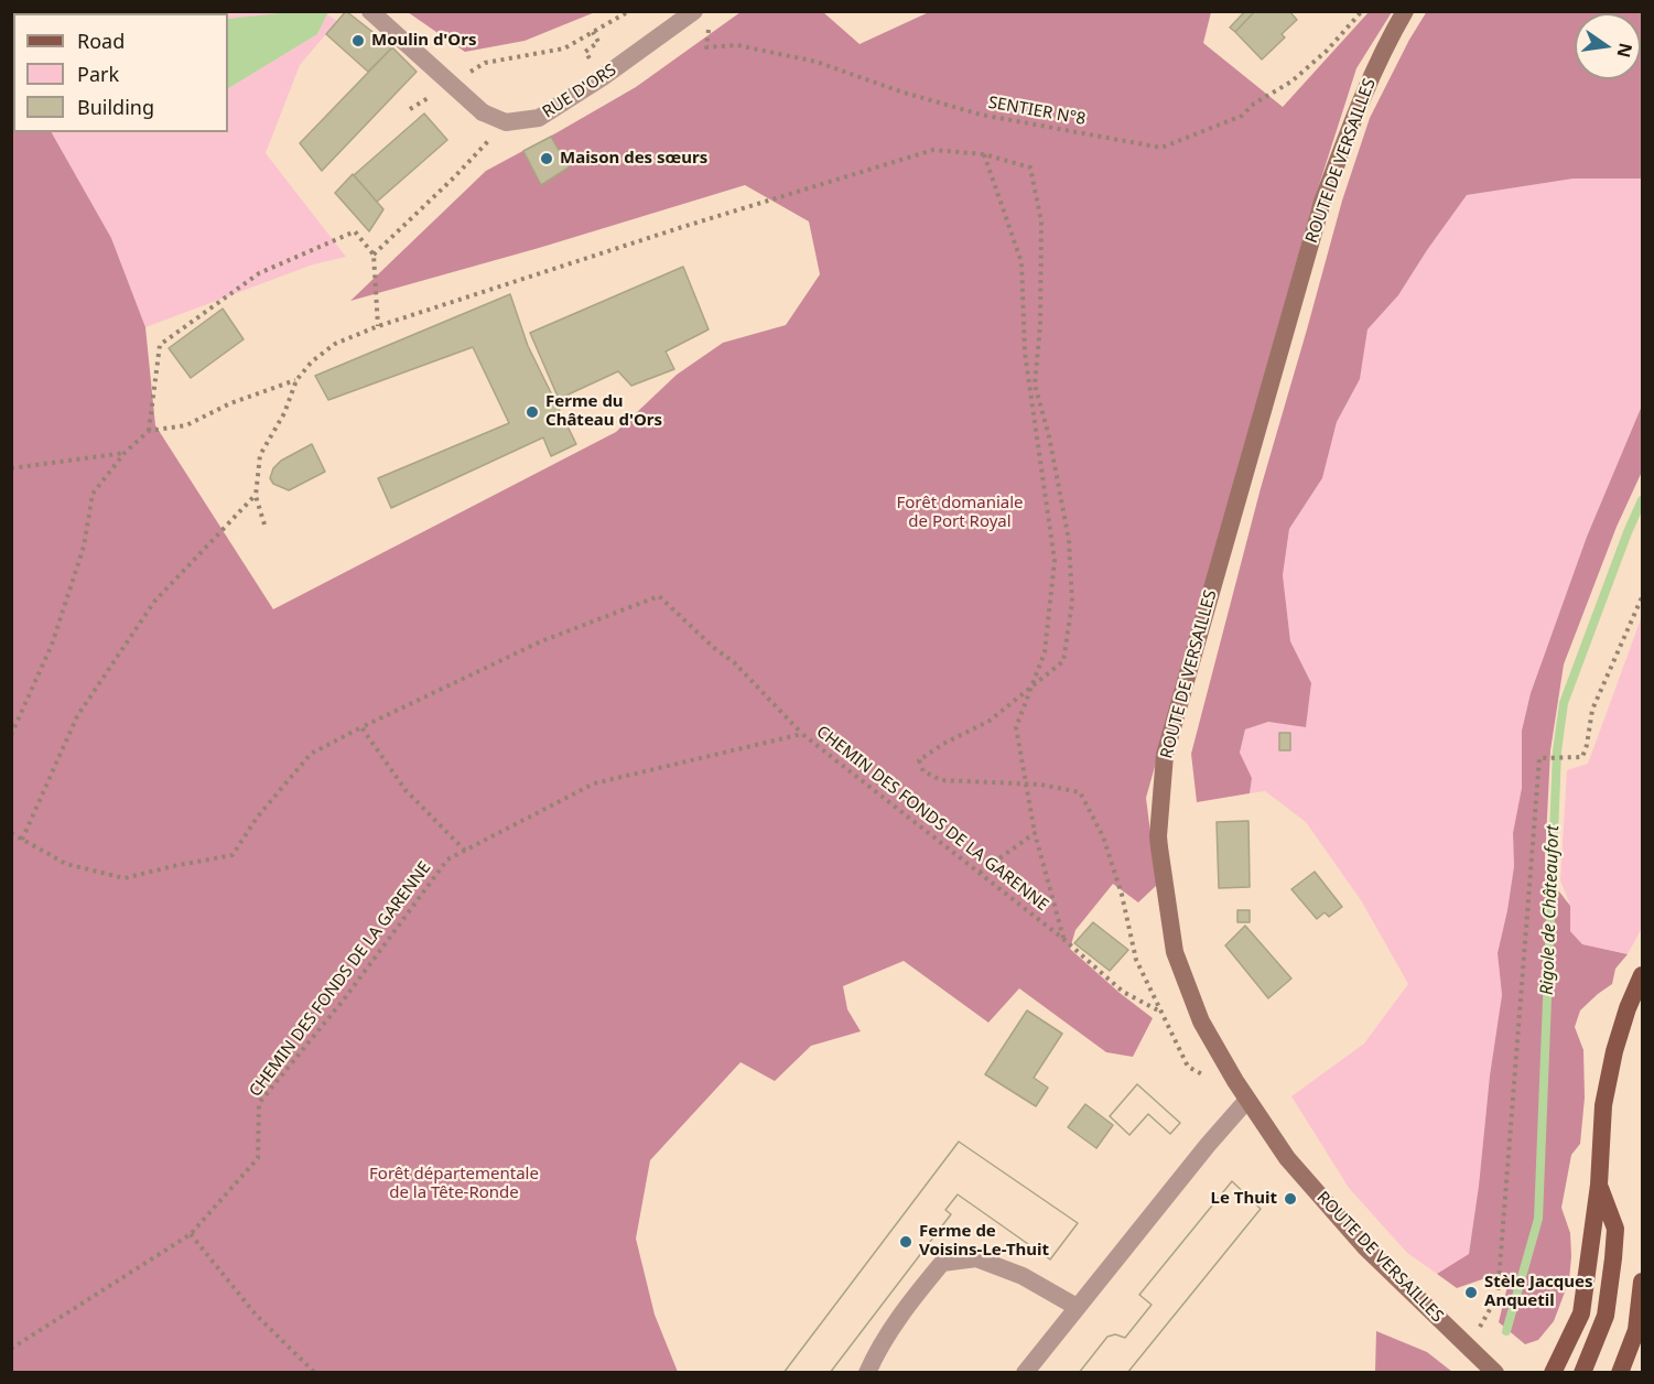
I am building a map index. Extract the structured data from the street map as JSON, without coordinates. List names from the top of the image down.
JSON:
{
  "streets": {
    "main road": ["ROUTE DE VERSAILLES"],
    "street": ["RUE D'ORS"],
    "path": ["SENTIER N°8", "CHEMIN DES FONDS DE LA GARENNE"]
  },
  "crossings": [
    ["RUE D'ORS", "SENTIER N°8"]
  ],
  "water": ["Rigole de Châteaufort"],
  "parks": ["Forêt domaniale de Port Royal", "Forêt départementale de la Tête-Ronde"],
  "places": [
    "Moulin d'Ors",
    "Maison des sœurs",
    "Ferme du Château d'Ors",
    "Le Thuit",
    "Ferme de Voisins-Le-Thuit",
    "Stèle Jacques Anquetil"
  ],
  "legend": ["Road", "Park", "Building"],
  "north": "right"
}
